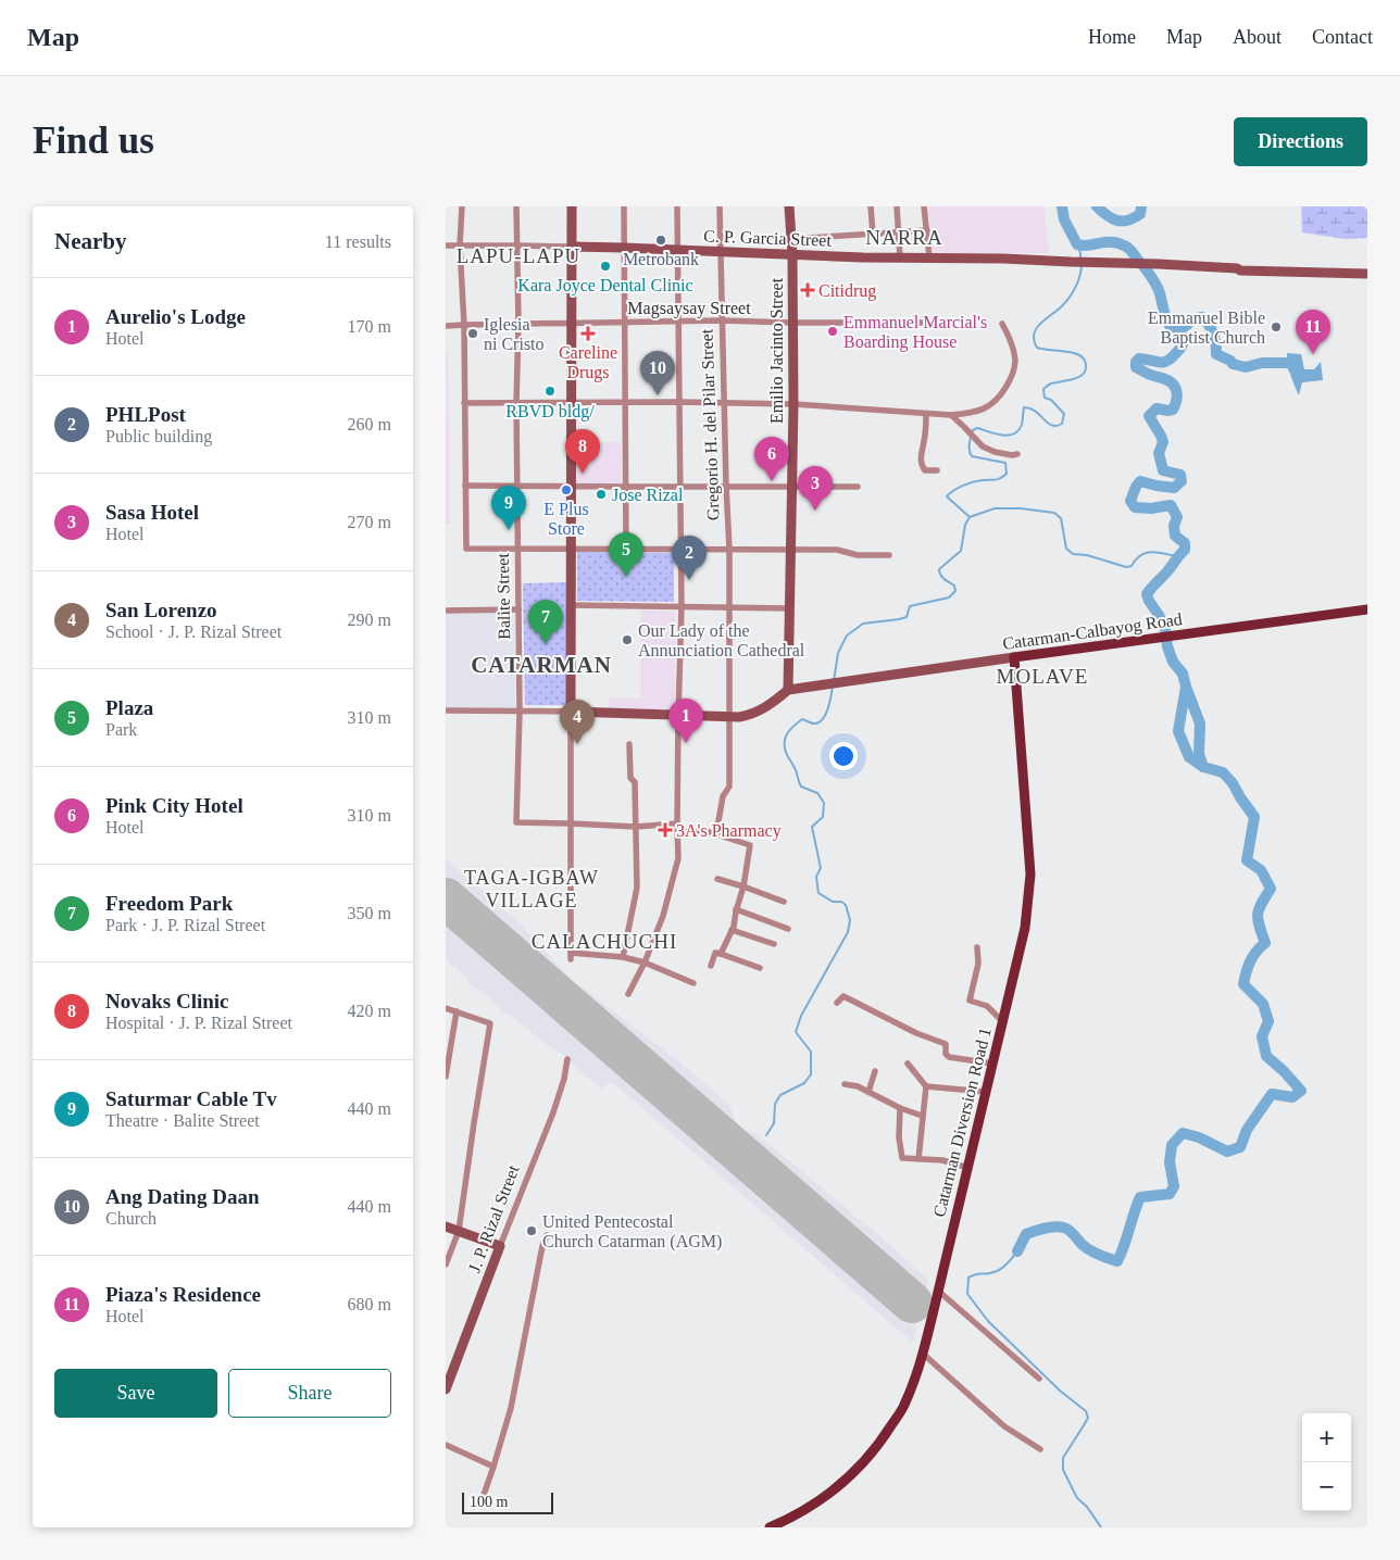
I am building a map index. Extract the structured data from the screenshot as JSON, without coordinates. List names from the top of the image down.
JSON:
{
  "streets": {
    "main road": [
      "C. P. Garcia Street",
      "Emilio Jacinto Street",
      "Catarman-Calbayog Road",
      "Catarman Diversion Road 1",
      "J. P. Rizal Street"
    ],
    "street": ["Magsaysay Street", "Gregorio H. del Pilar Street", "Balite Street"]
  },
  "crossings": [
    ["C. P. Garcia Street", "Emilio Jacinto Street"],
    ["C. P. Garcia Street", "Gregorio H. del Pilar Street"],
    ["C. P. Garcia Street", "Balite Street"],
    ["Magsaysay Street", "Emilio Jacinto Street"],
    ["Magsaysay Street", "Gregorio H. del Pilar Street"],
    ["Magsaysay Street", "Balite Street"],
    ["Emilio Jacinto Street", "Catarman-Calbayog Road"],
    ["Catarman-Calbayog Road", "Catarman Diversion Road 1"]
  ],
  "districts": [
    "NARRA",
    "LAPU-LAPU",
    "CATARMAN",
    "MOLAVE",
    "TAGA-IGBAW VILLAGE",
    "CALACHUCHI"
  ],
  "places": {
    "other": [
      "Metrobank",
      "Kara Joyce Dental Clinic",
      "Emmanuel Bible Baptist Church",
      "Emmanuel Marcial's Boarding House",
      "Iglesia ni Cristo",
      "RBVD bldg/",
      "E Plus Store",
      "Jose Rizal",
      "Our Lady of the Annunciation Cathedral",
      "United Pentecostal Church Catarman (AGM)"
    ],
    "health": ["Citidrug", "Careline Drugs", "3A's Pharmacy"]
  },
  "scale_bar": "100 m",
  "page": {
    "header": "Map",
    "nav": [
      "Home",
      "Map",
      "About",
      "Contact"
    ],
    "buttons": [
      "Directions",
      ["Save", "Share"]
    ],
    "title": "Find us",
    "heading": ["Nearby", "11 results"],
    "list": [
      {
        "mark": "1",
        "name": "Aurelio's Lodge",
        "note": "Hotel",
        "value": "170 m"
      },
      {
        "mark": "2",
        "name": "PHLPost",
        "note": "Public building",
        "value": "260 m"
      },
      {
        "mark": "3",
        "name": "Sasa Hotel",
        "note": "Hotel",
        "value": "270 m"
      },
      {
        "mark": "4",
        "name": "San Lorenzo",
        "note": "School · J. P. Rizal Street",
        "value": "290 m"
      },
      {
        "mark": "5",
        "name": "Plaza",
        "note": "Park",
        "value": "310 m"
      },
      {
        "mark": "6",
        "name": "Pink City Hotel",
        "note": "Hotel",
        "value": "310 m"
      },
      {
        "mark": "7",
        "name": "Freedom Park",
        "note": "Park · J. P. Rizal Street",
        "value": "350 m"
      },
      {
        "mark": "8",
        "name": "Novaks Clinic",
        "note": "Hospital · J. P. Rizal Street",
        "value": "420 m"
      },
      {
        "mark": "9",
        "name": "Saturmar Cable Tv",
        "note": "Theatre · Balite Street",
        "value": "440 m"
      },
      {
        "mark": "10",
        "name": "Ang Dating Daan",
        "note": "Church",
        "value": "440 m"
      },
      {
        "mark": "11",
        "name": "Piaza's Residence",
        "note": "Hotel",
        "value": "680 m"
      }
    ],
    "pins": [
      "11",
      "10",
      "8",
      "6",
      "3",
      "9",
      "5",
      "2",
      "7",
      "1",
      "4"
    ],
    "map_buttons": ["+", "−"],
    "scale": "100 m"
  }
}
